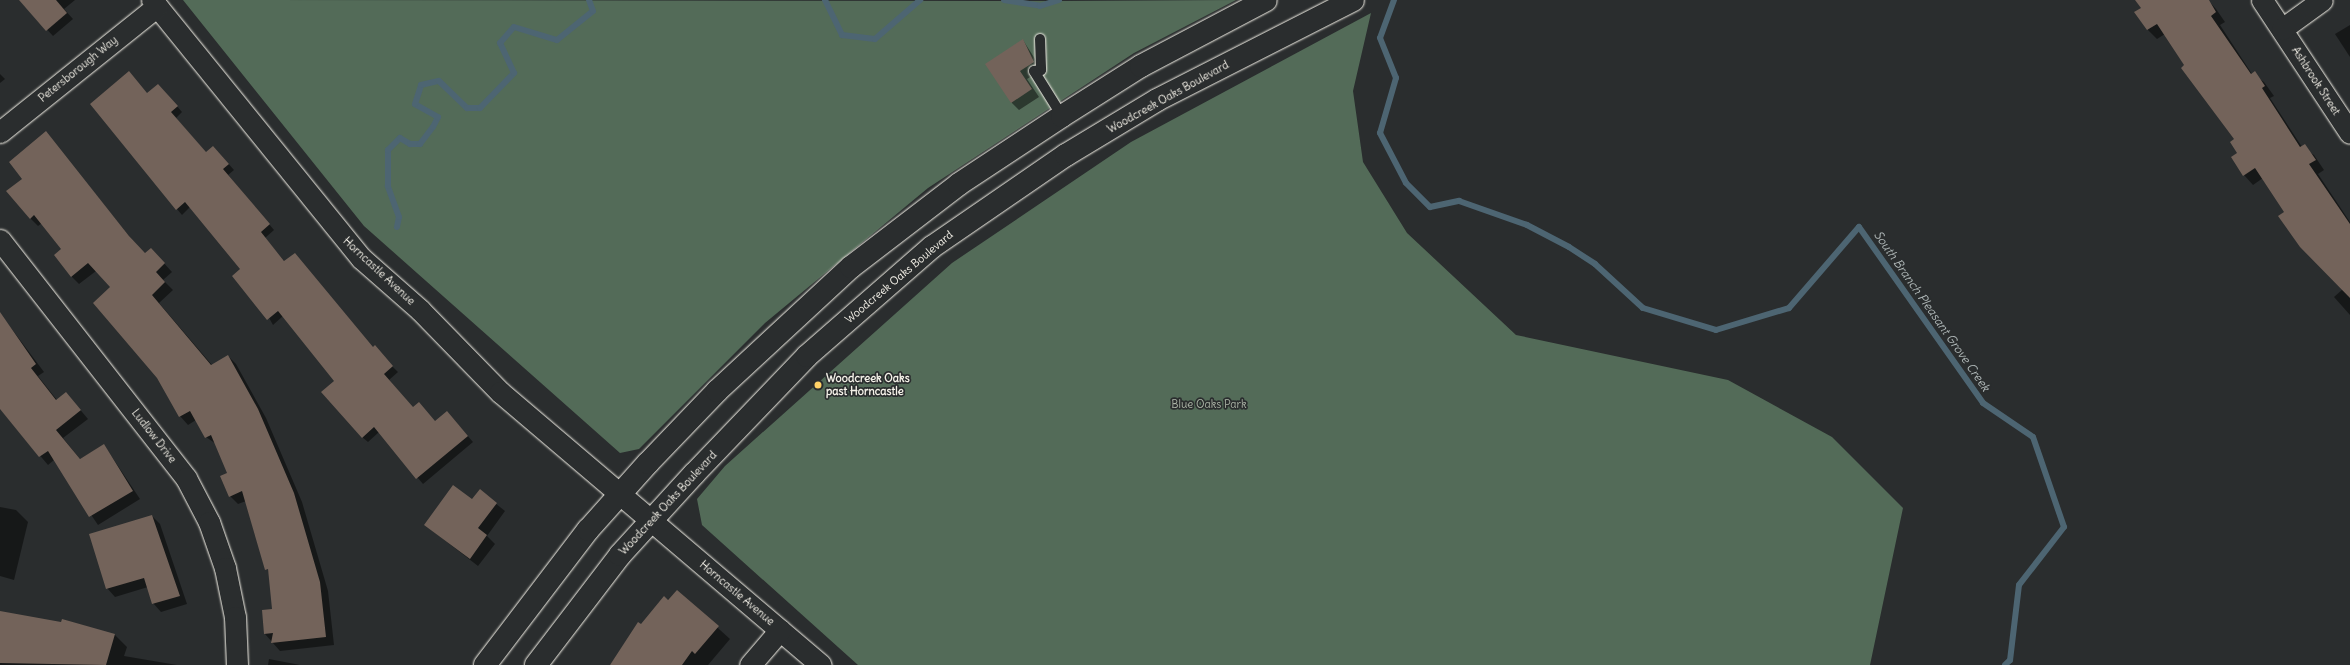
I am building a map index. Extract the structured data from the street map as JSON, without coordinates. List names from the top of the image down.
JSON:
{
  "streets": {
    "main road": ["Woodcreek Oaks Boulevard"],
    "street": [
      "Petersborough Way",
      "Ashbrook Street",
      "Horncastle Avenue",
      "Ludlow Drive"
    ]
  },
  "crossings": [
    ["Petersborough Way", "Horncastle Avenue"],
    ["Woodcreek Oaks Boulevard", "Horncastle Avenue"]
  ],
  "water": ["South Branch Pleasant Grove Creek"],
  "parks": ["Blue Oaks Park"],
  "places": ["Woodcreek Oaks past Horncastle"]
}
